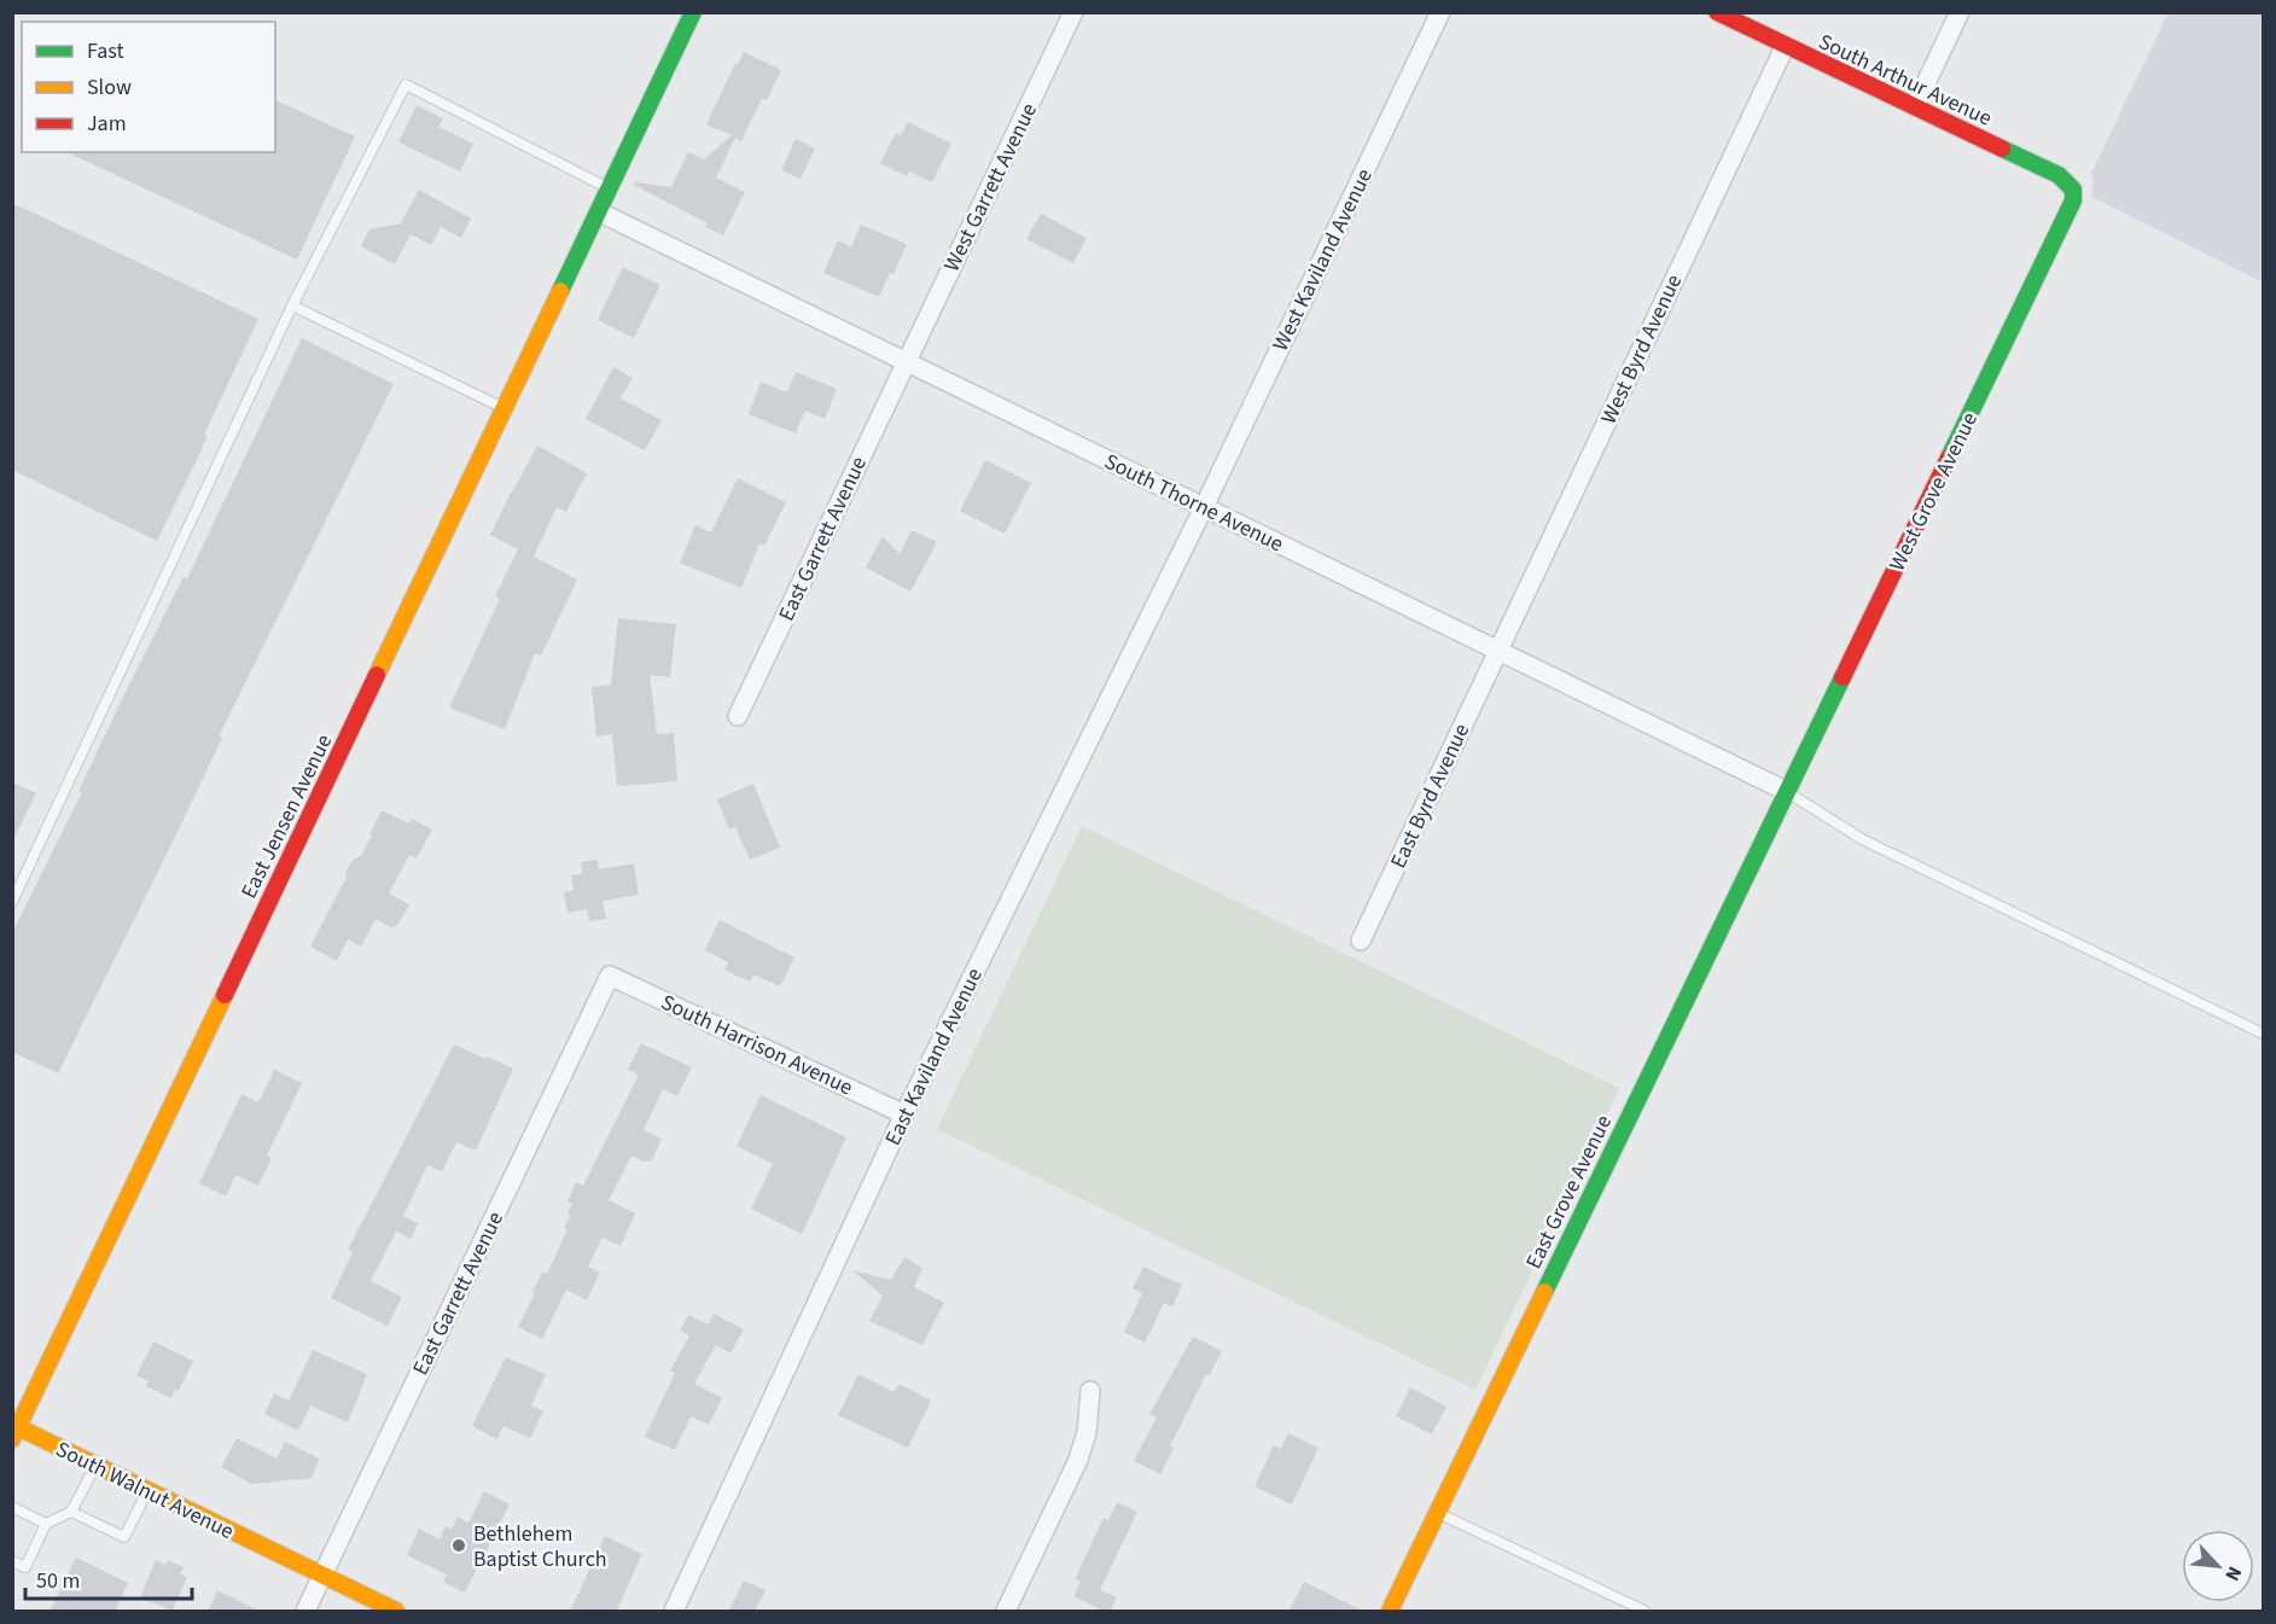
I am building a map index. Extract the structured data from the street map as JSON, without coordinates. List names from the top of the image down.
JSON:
{
  "streets": {
    "street": [
      "South Arthur Avenue",
      "West Garrett Avenue",
      "West Kaviland Avenue",
      "West Byrd Avenue",
      "West Grove Avenue",
      "South Thorne Avenue",
      "East Garrett Avenue",
      "East Byrd Avenue",
      "East Jensen Avenue",
      "South Harrison Avenue",
      "East Kaviland Avenue",
      "East Grove Avenue",
      "South Walnut Avenue"
    ]
  },
  "crossings": [
    ["South Arthur Avenue", "West Byrd Avenue"],
    ["South Arthur Avenue", "West Grove Avenue"],
    ["West Garrett Avenue", "South Thorne Avenue"],
    ["West Garrett Avenue", "East Garrett Avenue"],
    ["West Kaviland Avenue", "South Thorne Avenue"],
    ["West Kaviland Avenue", "East Kaviland Avenue"],
    ["West Byrd Avenue", "South Thorne Avenue"],
    ["West Byrd Avenue", "East Byrd Avenue"],
    ["West Grove Avenue", "South Thorne Avenue"],
    ["West Grove Avenue", "East Grove Avenue"],
    ["South Thorne Avenue", "East Garrett Avenue"],
    ["South Thorne Avenue", "East Byrd Avenue"],
    ["South Thorne Avenue", "East Jensen Avenue"],
    ["South Thorne Avenue", "East Kaviland Avenue"],
    ["South Thorne Avenue", "East Grove Avenue"],
    ["East Garrett Avenue", "South Harrison Avenue"],
    ["East Garrett Avenue", "South Walnut Avenue"],
    ["East Jensen Avenue", "South Walnut Avenue"],
    ["South Harrison Avenue", "East Kaviland Avenue"]
  ],
  "places": ["Bethlehem Baptist Church"],
  "legend": ["Fast", "Slow", "Jam"],
  "scale_bar": "50 m",
  "north": "bottom right"
}
